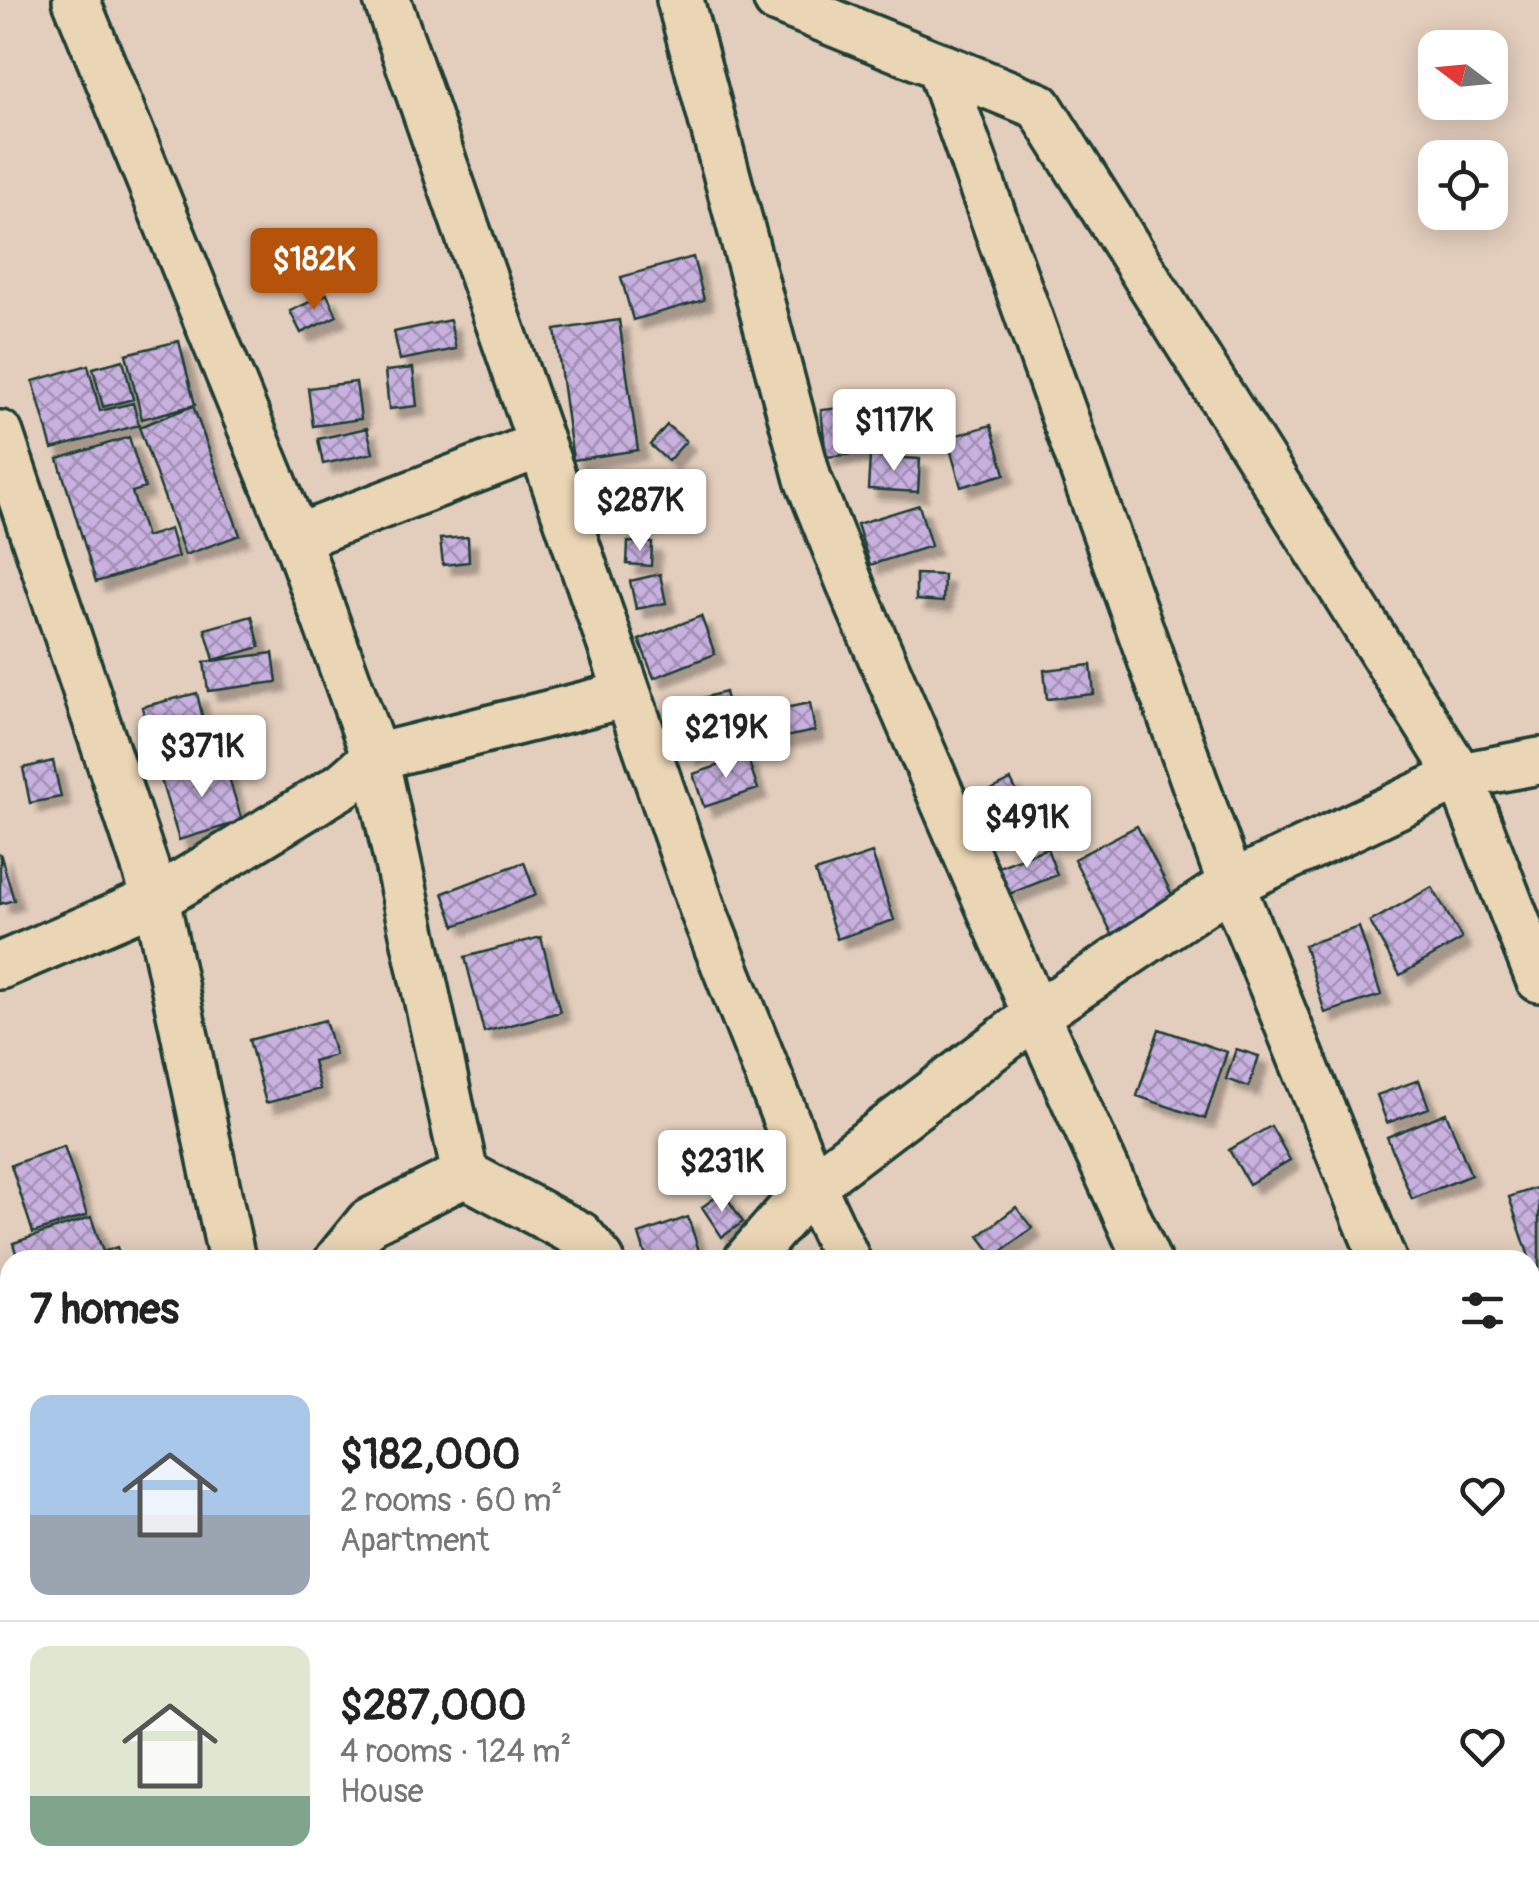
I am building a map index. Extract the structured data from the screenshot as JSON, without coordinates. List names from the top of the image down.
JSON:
{
  "north": "left",
  "page": {
    "price": [
      "$182K",
      "$117K",
      "$287K",
      "$219K",
      "$371K",
      "$491K",
      "$231K"
    ],
    "heading": "7 homes",
    "list": [
      {
        "name": "$182,000",
        "note": "2 rooms · 60 m² · Apartment"
      },
      {
        "name": "$287,000",
        "note": "4 rooms · 124 m² · House"
      }
    ]
  }
}
